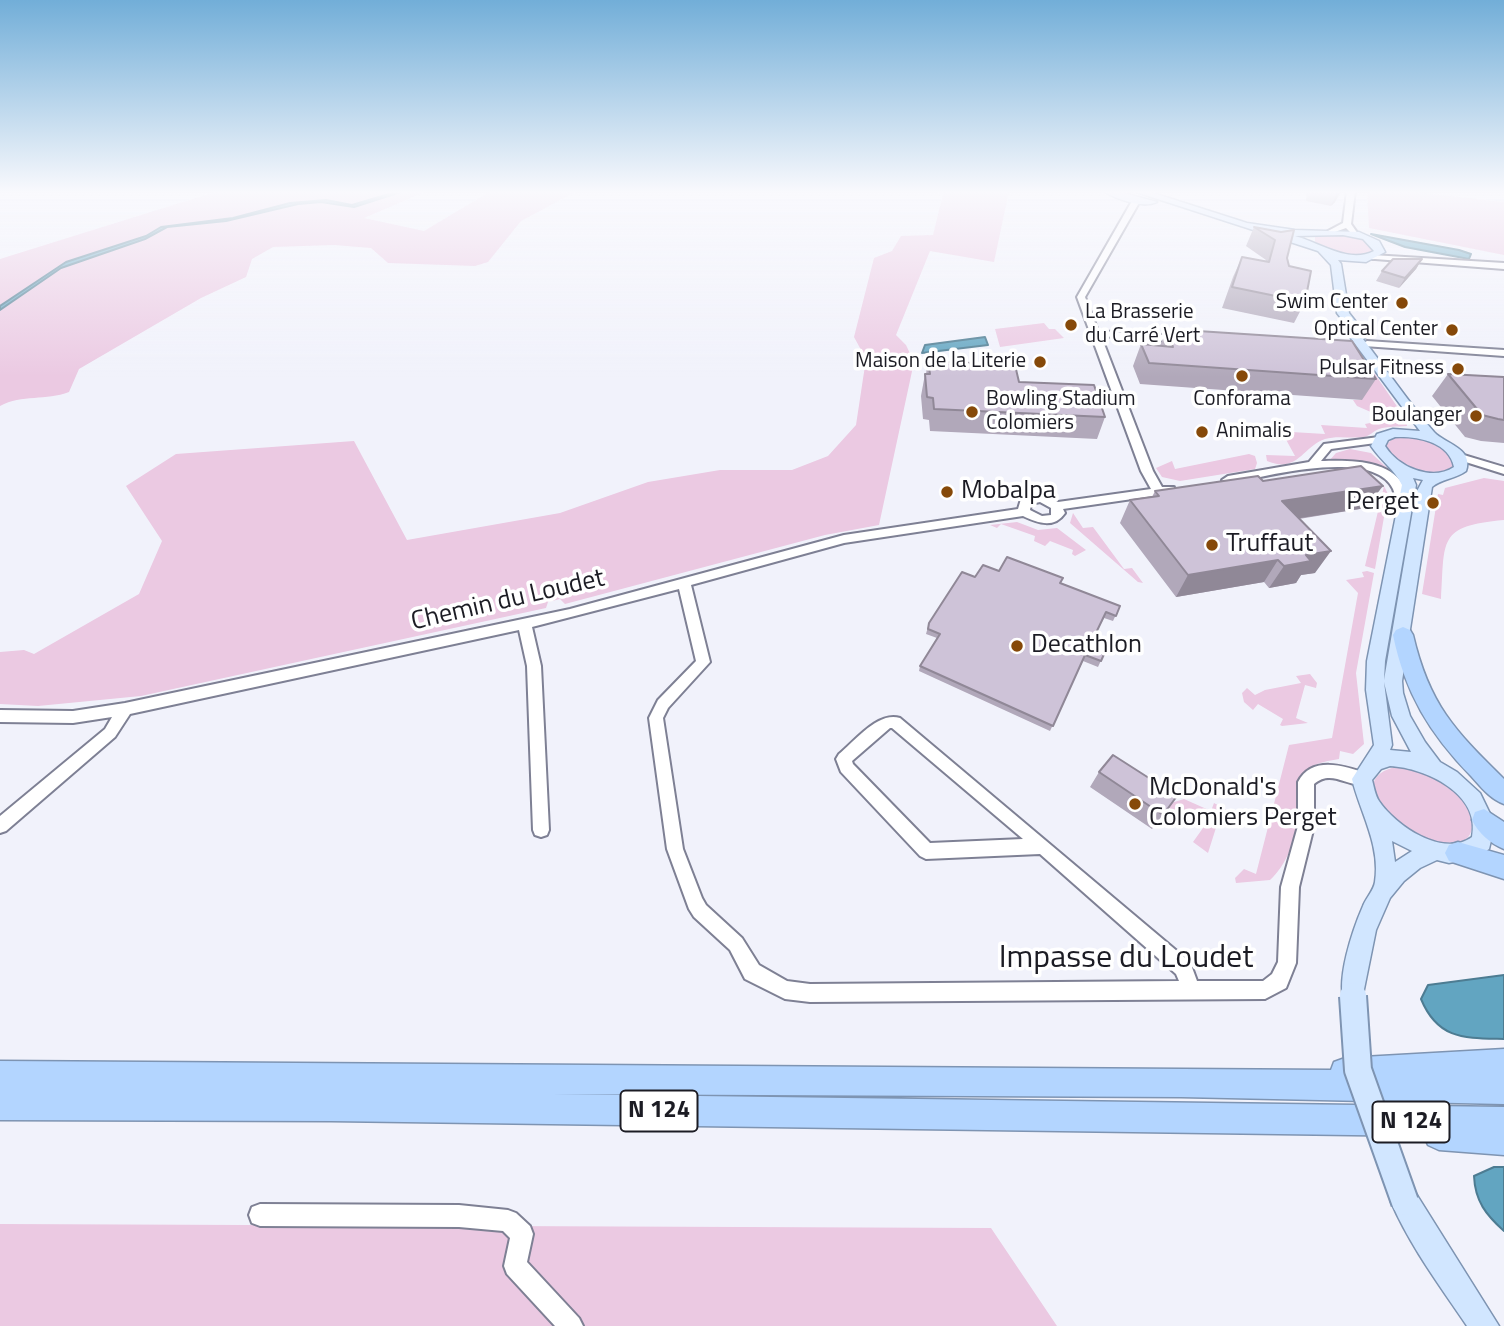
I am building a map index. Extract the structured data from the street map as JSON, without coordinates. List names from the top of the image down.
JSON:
{
  "streets": {
    "highway": ["N 124"],
    "street": ["Chemin du Loudet", "Impasse du Loudet"]
  },
  "crossings": [
    ["Chemin du Loudet", "Impasse du Loudet"]
  ],
  "places": [
    "Swim Center",
    "La Brasserie du Carré Vert",
    "Optical Center",
    "Maison de la Literie",
    "Pulsar Fitness",
    "Conforama",
    "Bowling Stadium Colomiers",
    "Boulanger",
    "Animalis",
    "Mobalpa",
    "Perget",
    "Truffaut",
    "Decathlon",
    "McDonald's Colomiers Perget"
  ]
}
